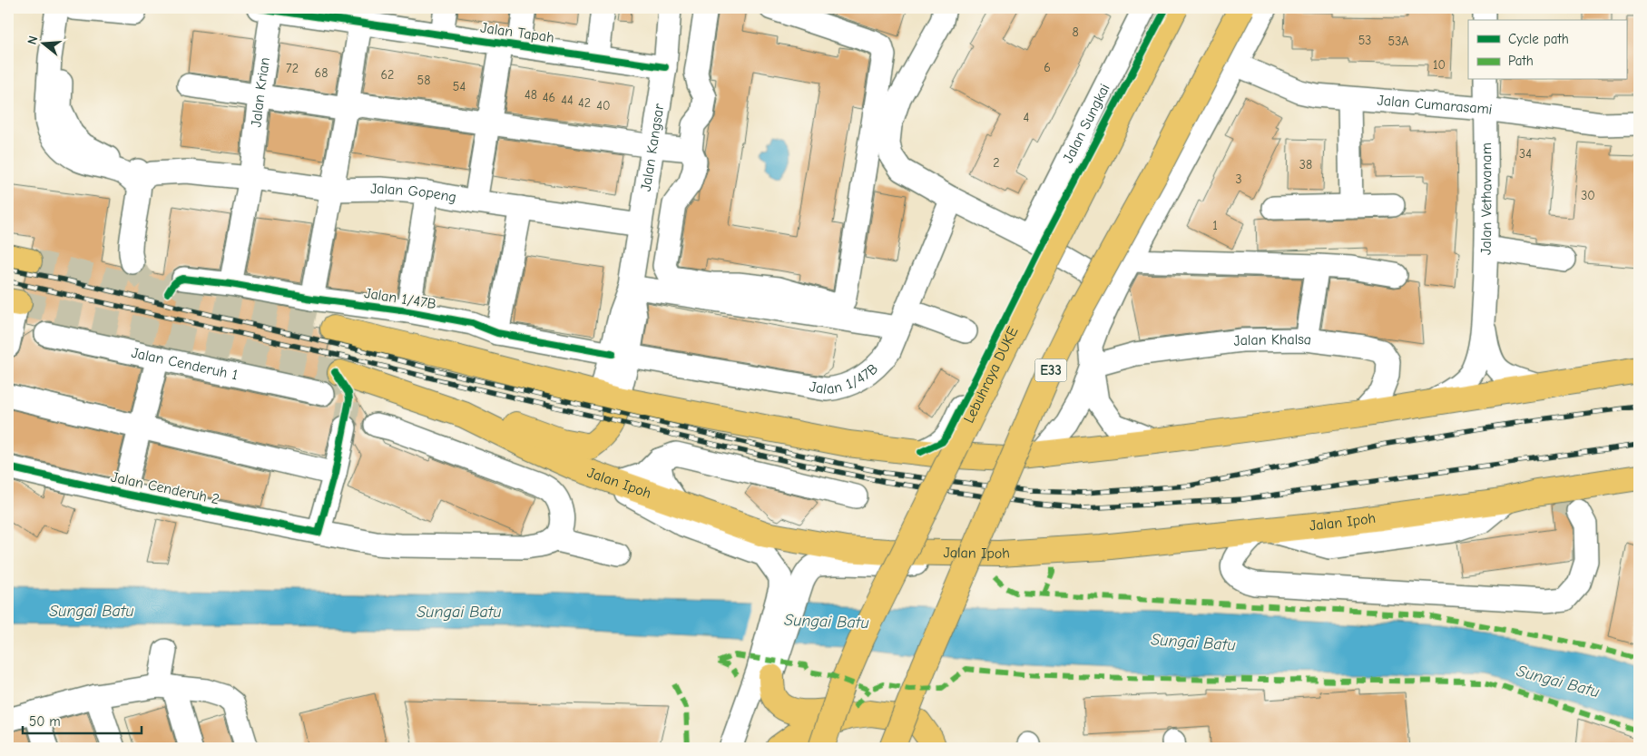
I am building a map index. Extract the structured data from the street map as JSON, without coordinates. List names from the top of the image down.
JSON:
{
  "streets": {
    "main road": ["E33", "Lebuhraya DUKE", "Jalan Ipoh"],
    "street": [
      "Jalan Tapah",
      "Jalan Krian",
      "Jalan Cumarasami",
      "Jalan Sungkai",
      "Jalan Kangsar",
      "Jalan Gopeng",
      "Jalan Vethavanam",
      "Jalan 1/47B",
      "Jalan Khalsa",
      "Jalan Cenderuh 1",
      "Jalan Cenderuh 2"
    ]
  },
  "crossings": [
    ["Jalan Tapah", "Jalan Krian"],
    ["Jalan Tapah", "Jalan Kangsar"],
    ["Jalan Krian", "Jalan Gopeng"],
    ["Jalan Krian", "Jalan 1/47B"],
    ["Jalan Cumarasami", "Jalan Vethavanam"],
    ["Jalan Kangsar", "Jalan Gopeng"],
    ["Jalan Kangsar", "Jalan 1/47B"]
  ],
  "water": ["Sungai Batu"],
  "house_numbers": [
    "8",
    "53",
    "53A",
    "10",
    "6",
    "72",
    "68",
    "62",
    "58",
    "54",
    "48",
    "46",
    "44",
    "42",
    "40",
    "4",
    "34",
    "2",
    "38",
    "3",
    "30",
    "1"
  ],
  "legend": ["Cycle path", "Path"],
  "scale_bar": "50 m",
  "north": "left"
}
